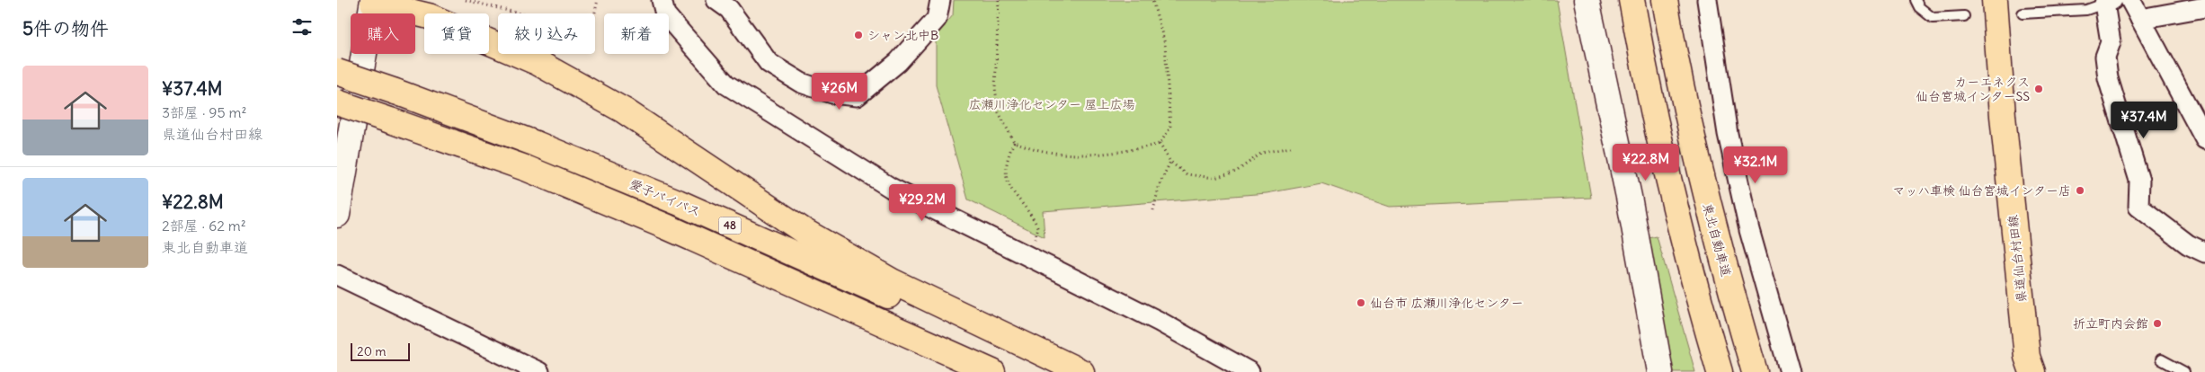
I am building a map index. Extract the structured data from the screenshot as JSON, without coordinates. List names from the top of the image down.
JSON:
{
  "streets": {
    "main road": [
      "愛子バイパス",
      "48",
      "東北自動車道",
      "県道仙台村田線"
    ]
  },
  "parks": ["広瀬川浄化センター 屋上広場"],
  "places": [
    "シャン北中B",
    "カーエネクス 仙台宮城インターSS",
    "マッハ車検 仙台宮城インター店",
    "仙台市 広瀬川浄化センター",
    "折立町内会館"
  ],
  "scale_bar": "20 m",
  "page": {
    "heading": "5件の物件",
    "chip": [
      "購入",
      "賃貸",
      "絞り込み",
      "新着"
    ],
    "list": [
      {
        "name": "¥37.4M",
        "note": "3部屋 · 95 m² · 県道仙台村田線"
      },
      {
        "name": "¥22.8M",
        "note": "2部屋 · 62 m² · 東北自動車道"
      }
    ],
    "price": [
      "¥26M",
      "¥37.4M",
      "¥22.8M",
      "¥32.1M",
      "¥29.2M"
    ],
    "scale": "20 m"
  }
}
